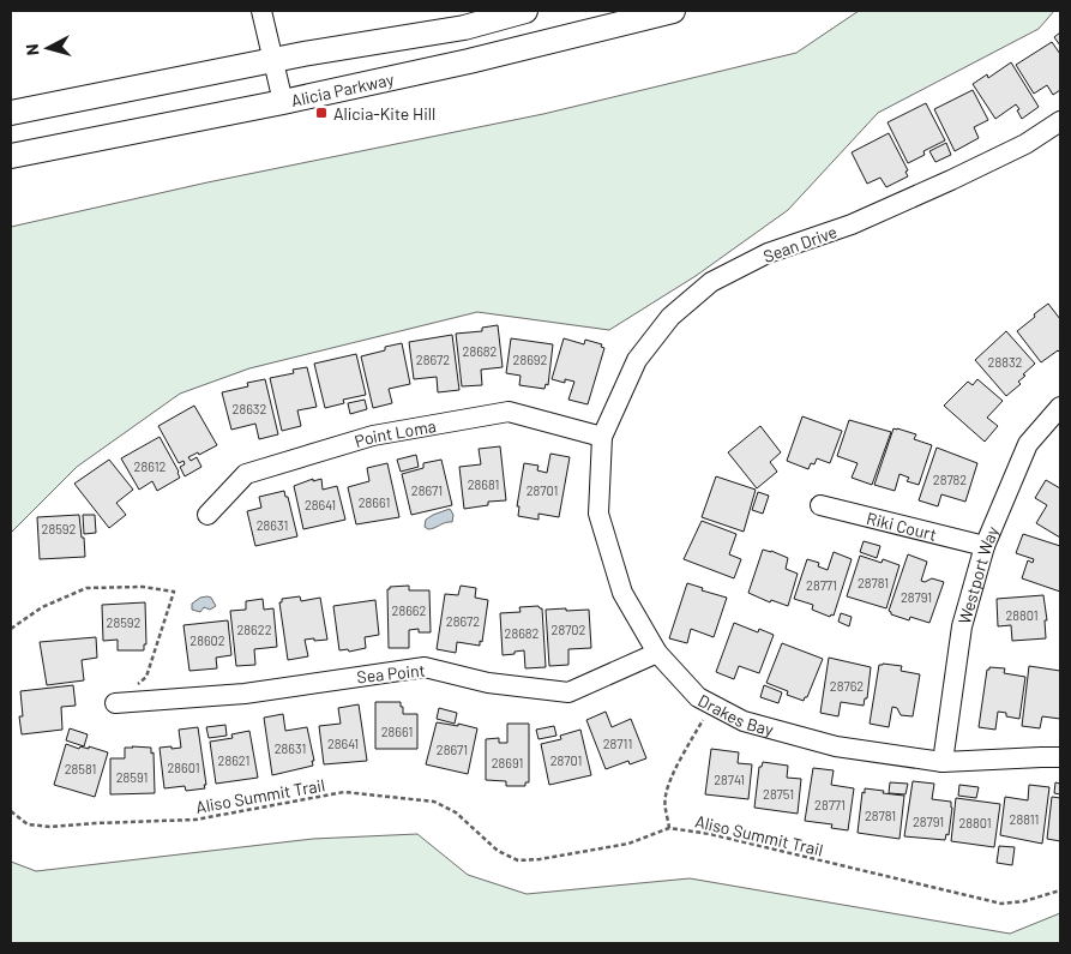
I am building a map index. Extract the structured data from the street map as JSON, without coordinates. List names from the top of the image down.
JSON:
{
  "streets": {
    "main road": ["Alicia Parkway"],
    "street": [
      "Sean Drive",
      "Point Loma",
      "Riki Court",
      "Westport Way",
      "Sea Point",
      "Drakes Bay"
    ],
    "path": ["Aliso Summit Trail"]
  },
  "crossings": [
    ["Sean Drive", "Point Loma"],
    ["Sean Drive", "Drakes Bay"],
    ["Point Loma", "Drakes Bay"],
    ["Riki Court", "Westport Way"],
    ["Westport Way", "Drakes Bay"],
    ["Sea Point", "Drakes Bay"]
  ],
  "places": {
    "transit": ["Alicia-Kite Hill"]
  },
  "house_numbers": [
    "28682",
    "28672",
    "28692",
    "28832",
    "28632",
    "28612",
    "28782",
    "28681",
    "28671",
    "28701",
    "28661",
    "28641",
    "28631",
    "28592",
    "28781",
    "28771",
    "28791",
    "28662",
    "28801",
    "28672",
    "28592",
    "28622",
    "28702",
    "28682",
    "28602",
    "28762",
    "28661",
    "28641",
    "28711",
    "28631",
    "28671",
    "28621",
    "28701",
    "28691",
    "28601",
    "28581",
    "28591",
    "28741",
    "28751",
    "28771",
    "28781",
    "28811",
    "28791",
    "28801"
  ],
  "north": "left"
}
